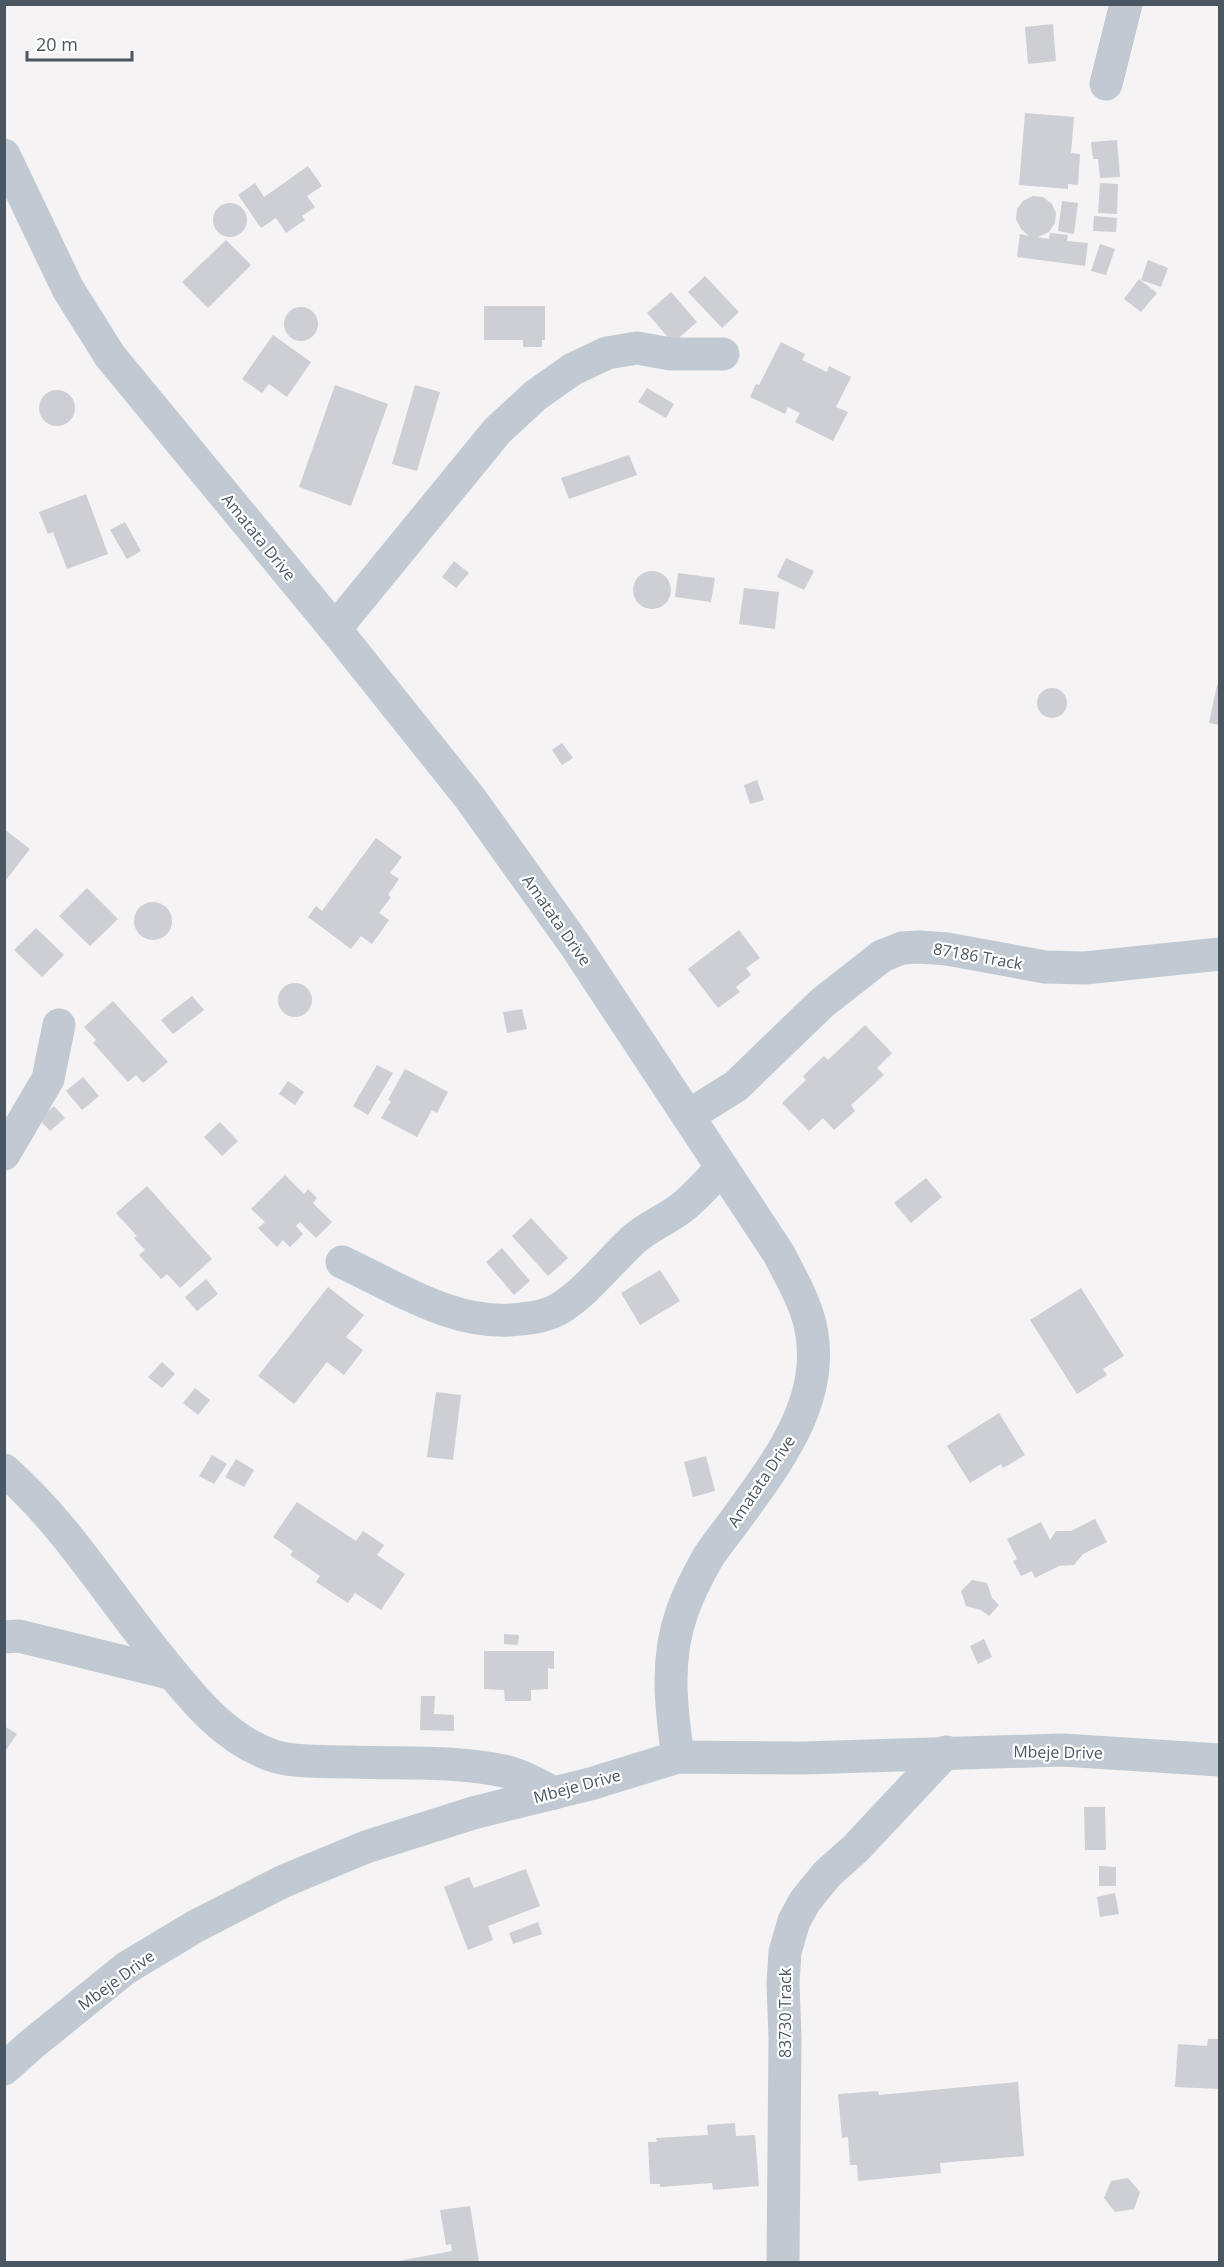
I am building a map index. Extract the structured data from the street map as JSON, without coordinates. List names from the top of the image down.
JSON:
{
  "streets": {
    "street": [
      "Amatata Drive",
      "87186 Track",
      "Mbeje Drive",
      "83730 Track"
    ]
  },
  "crossings": [
    ["Amatata Drive", "87186 Track"],
    ["Amatata Drive", "Mbeje Drive"],
    ["Mbeje Drive", "83730 Track"]
  ],
  "scale_bar": "20 m"
}
